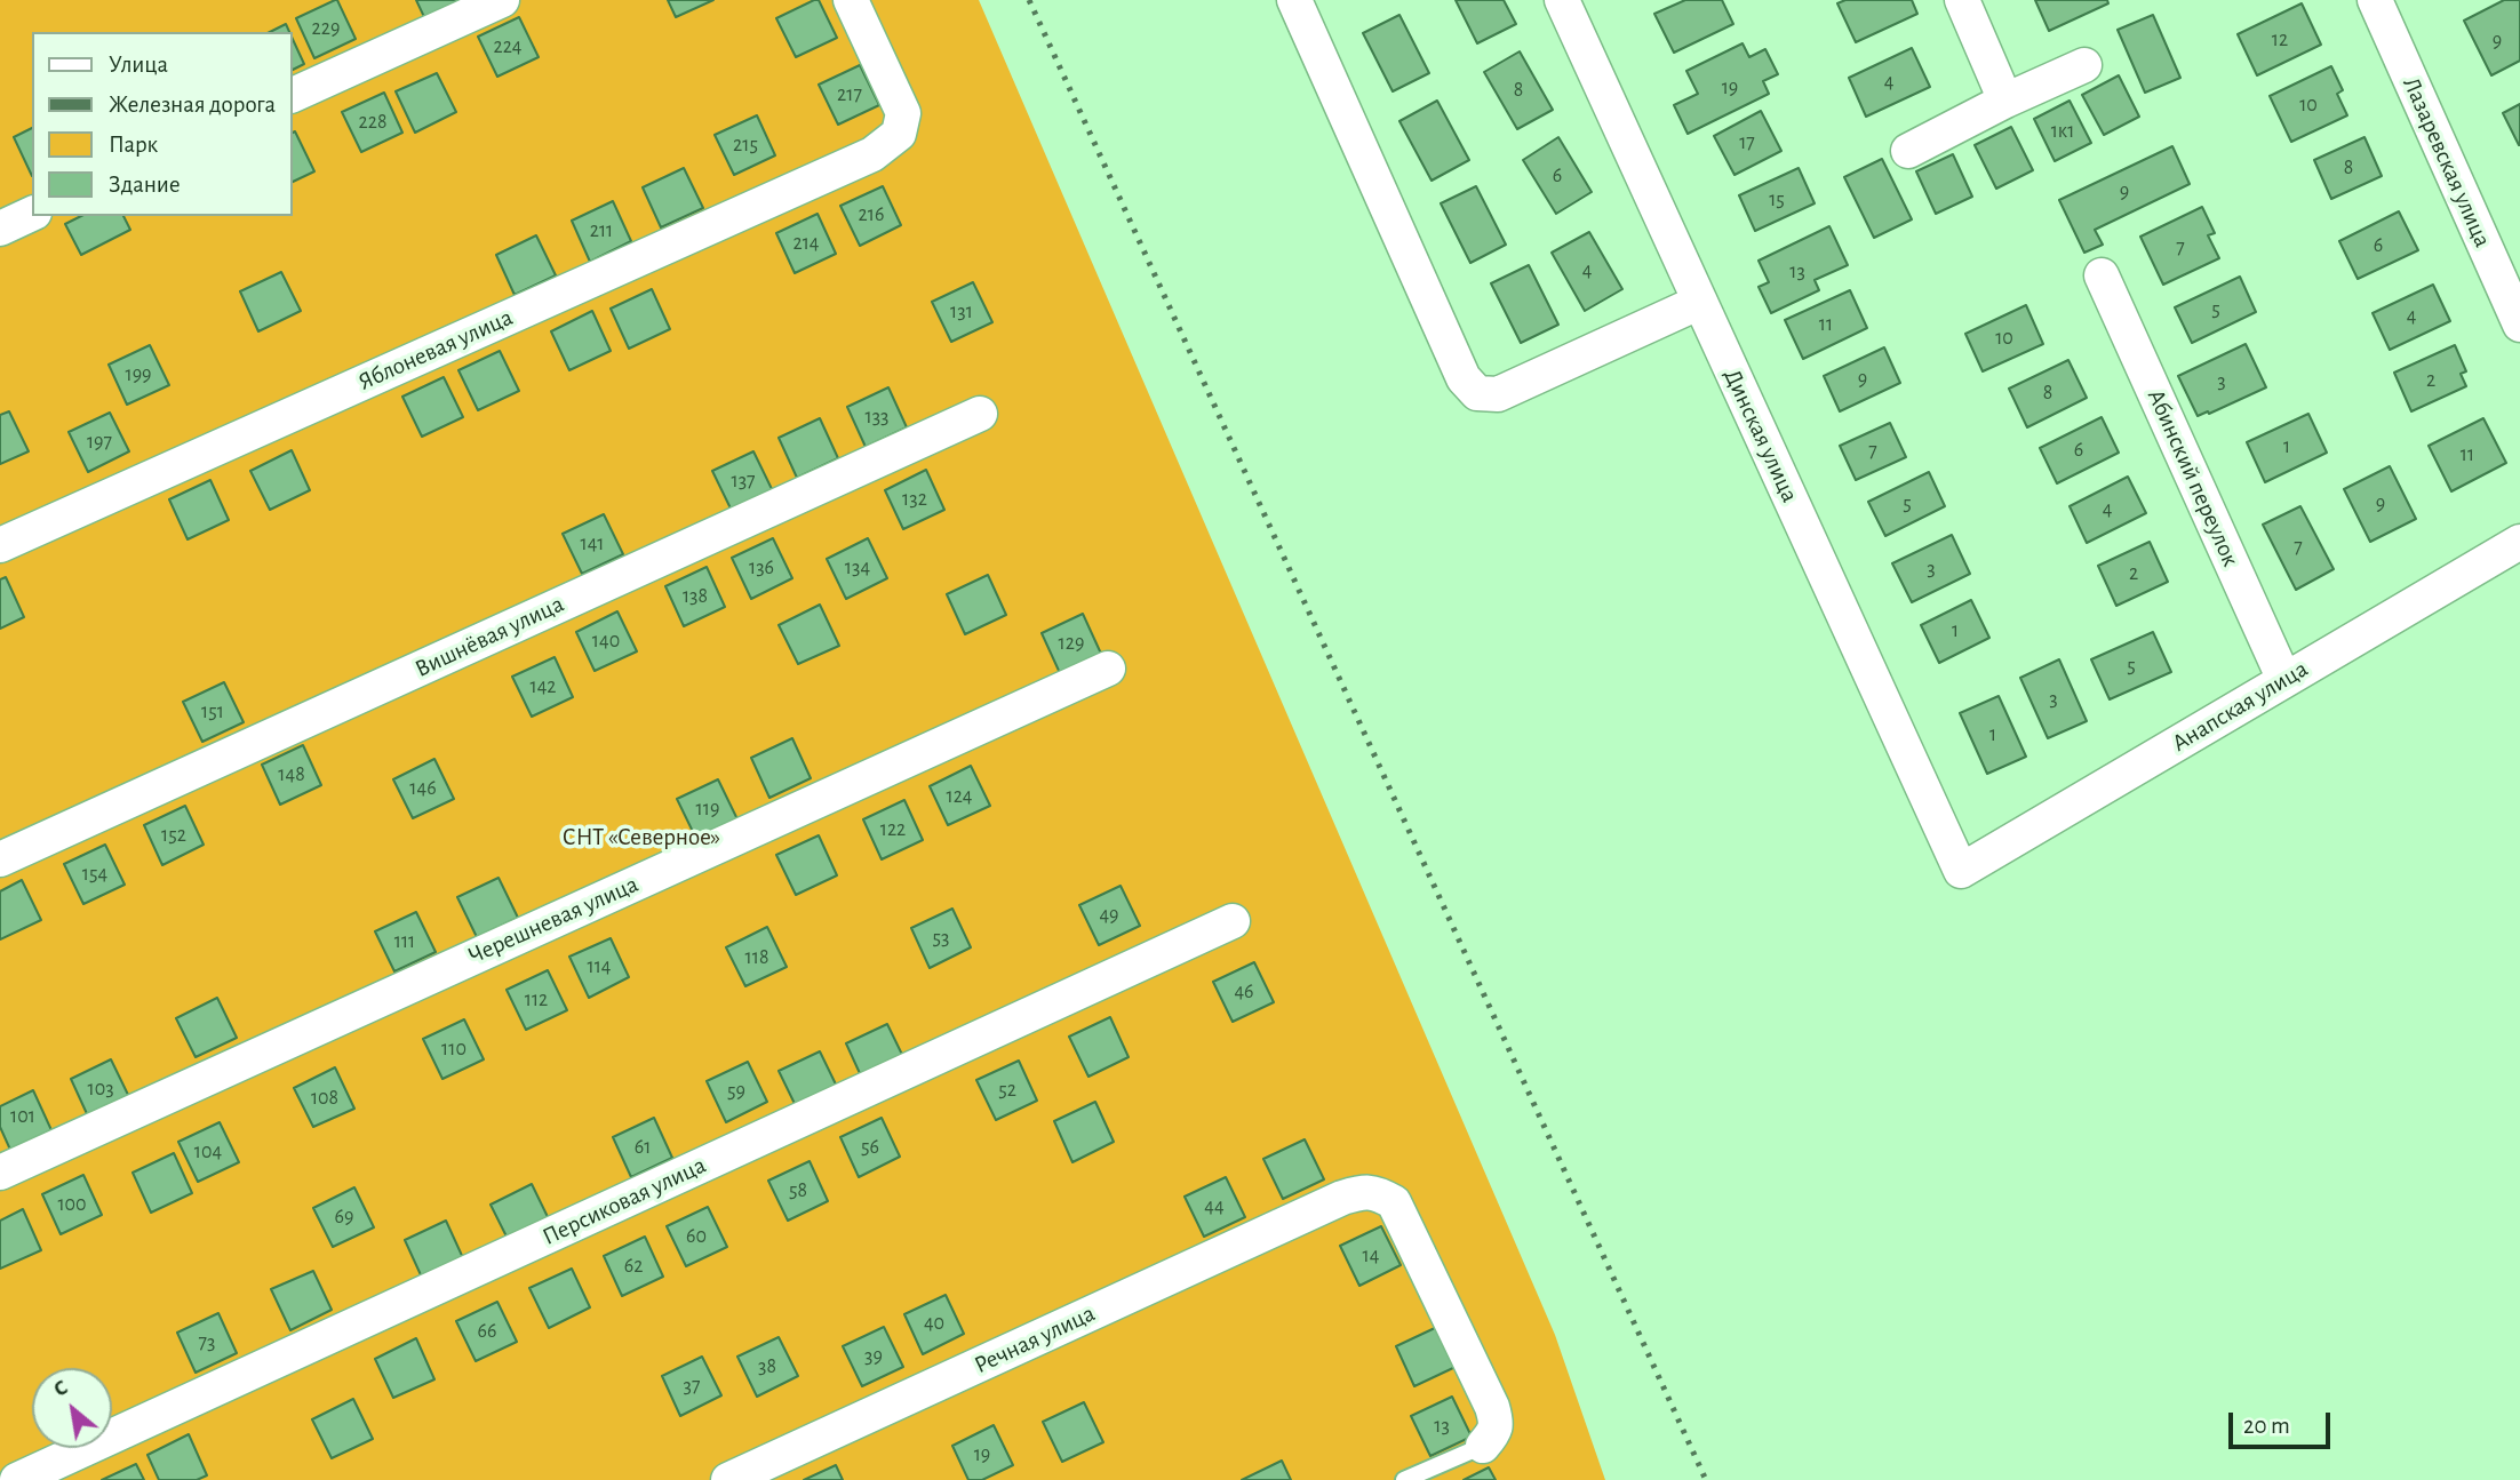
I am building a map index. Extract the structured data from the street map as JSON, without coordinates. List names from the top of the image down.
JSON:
{
  "streets": {
    "street": [
      "Лазаревская улица",
      "Яблоневая улица",
      "Динская улица",
      "Абинский переулок",
      "Вишнёвая улица",
      "Анапская улица",
      "Черешневая улица",
      "Персиковая улица",
      "Речная улица"
    ]
  },
  "crossings": [
    ["Динская улица", "Анапская улица"],
    ["Абинский переулок", "Анапская улица"]
  ],
  "parks": ["СНТ «Северное»"],
  "house_numbers": [
    "229",
    "12",
    "9",
    "224",
    "4",
    "19",
    "8",
    "217",
    "10",
    "228",
    "1к1",
    "17",
    "215",
    "8",
    "6",
    "9",
    "15",
    "216",
    "211",
    "214",
    "6",
    "7",
    "4",
    "13",
    "5",
    "131",
    "4",
    "11",
    "10",
    "199",
    "9",
    "2",
    "3",
    "8",
    "133",
    "197",
    "1",
    "6",
    "7",
    "11",
    "137",
    "132",
    "5",
    "9",
    "4",
    "141",
    "7",
    "136",
    "134",
    "3",
    "2",
    "138",
    "1",
    "140",
    "129",
    "5",
    "142",
    "3",
    "151",
    "1",
    "148",
    "146",
    "124",
    "119",
    "122",
    "152",
    "154",
    "49",
    "53",
    "111",
    "118",
    "114",
    "46",
    "112",
    "110",
    "103",
    "52",
    "59",
    "108",
    "101",
    "61",
    "56",
    "104",
    "58",
    "100",
    "44",
    "69",
    "60",
    "14",
    "62",
    "40",
    "66",
    "73",
    "39",
    "38",
    "37",
    "13",
    "19"
  ],
  "legend": [
    "Улица",
    "Железная дорога",
    "Парк",
    "Здание"
  ],
  "scale_bar": "20 m",
  "north": "top left"
}
